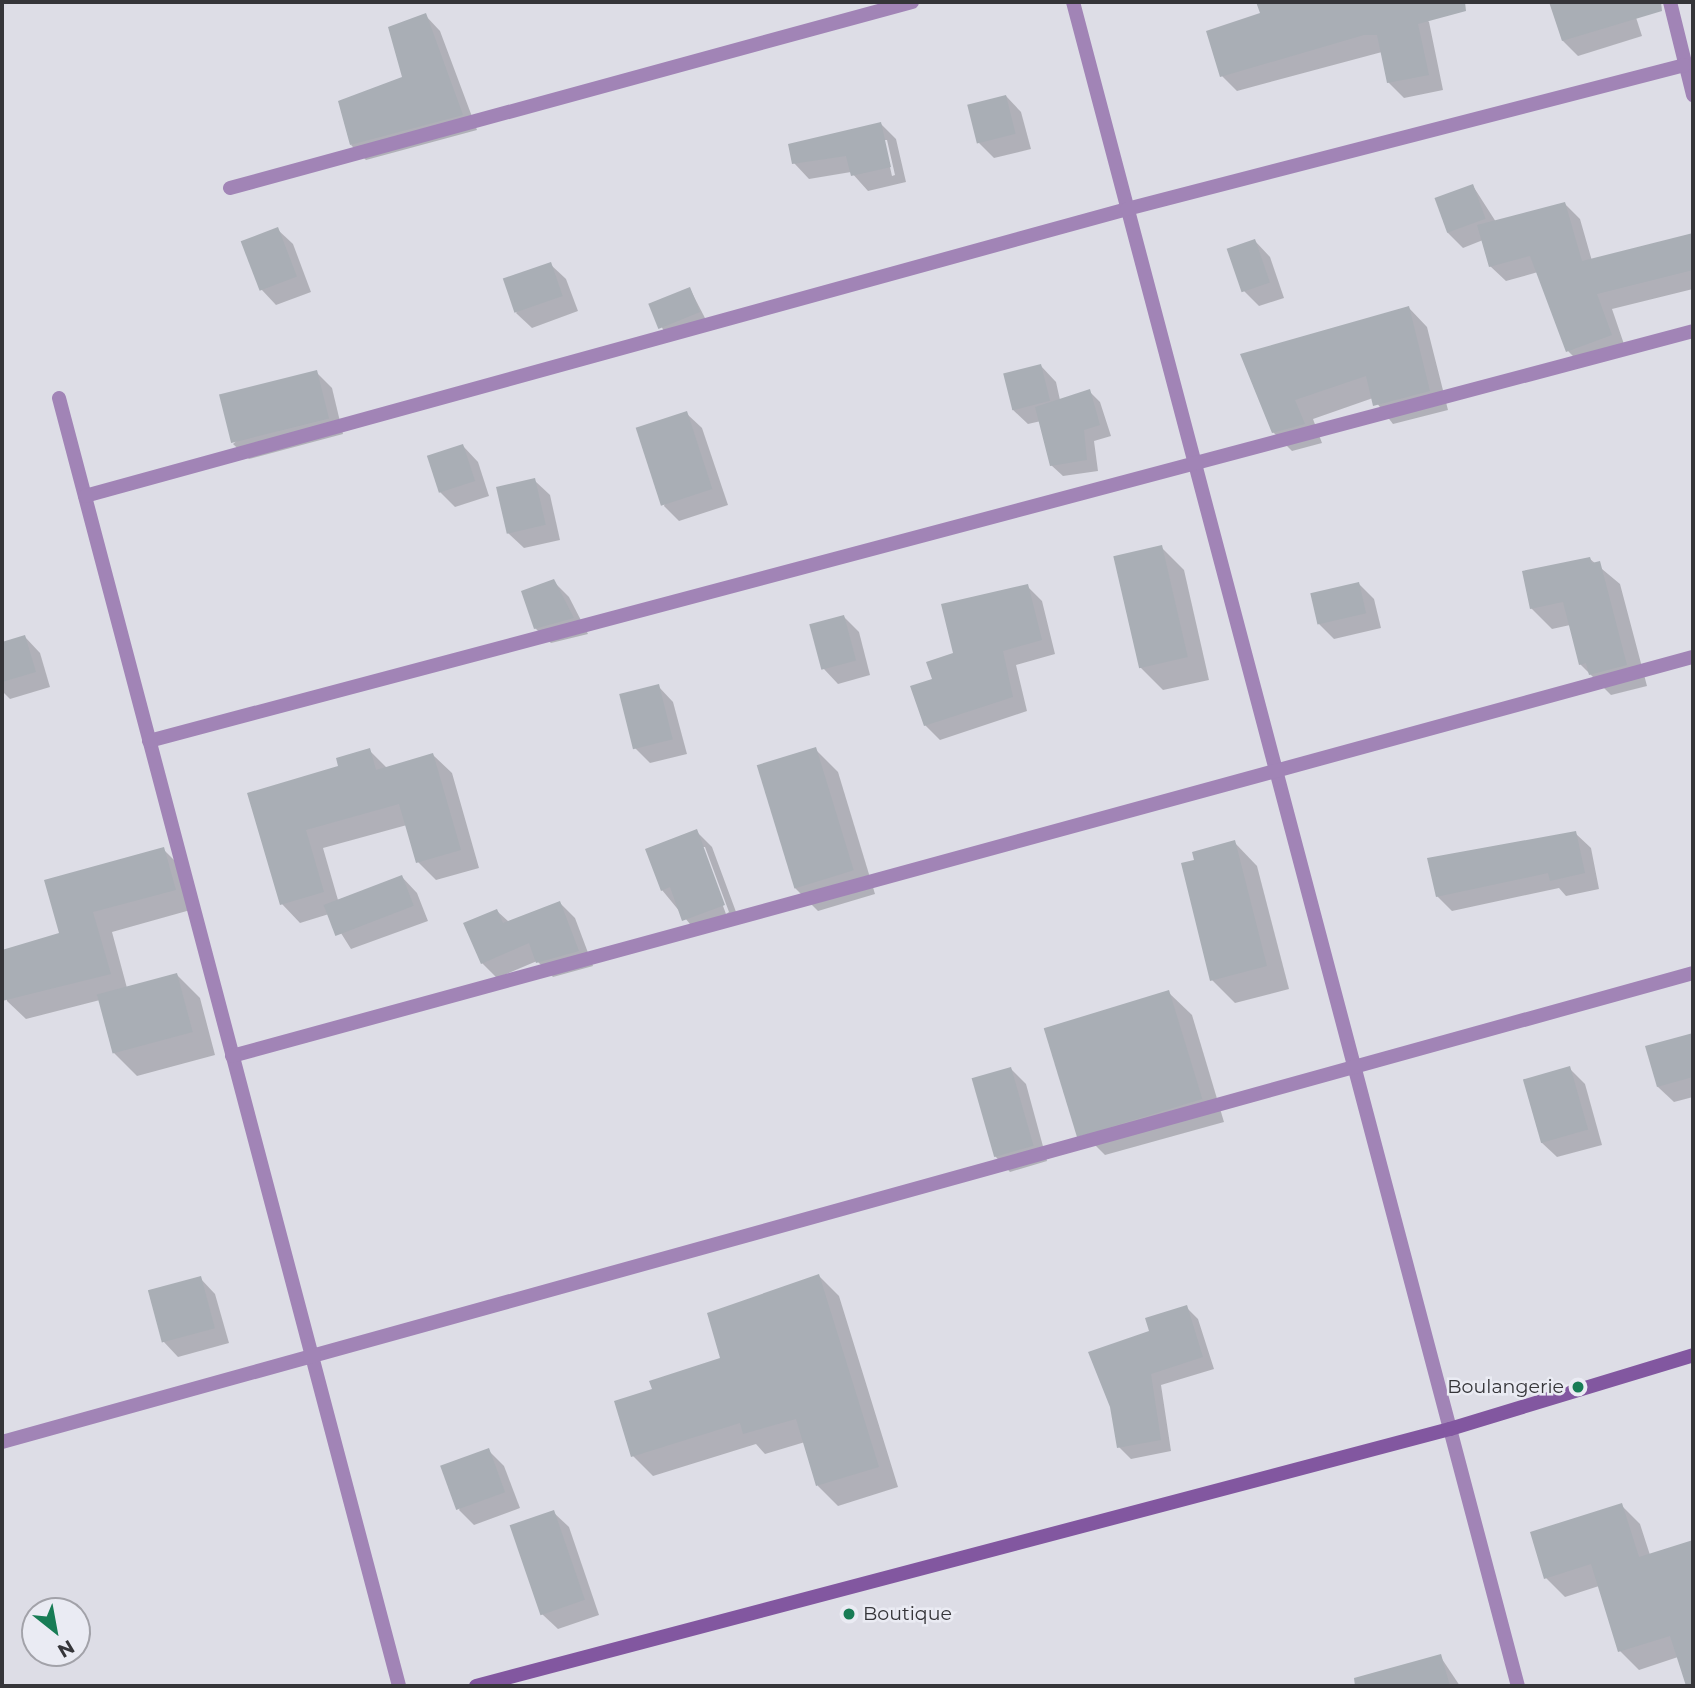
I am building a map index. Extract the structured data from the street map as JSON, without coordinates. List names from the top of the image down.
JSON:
{
  "places": ["Boulangerie", "Boutique"],
  "north": "bottom right"
}
